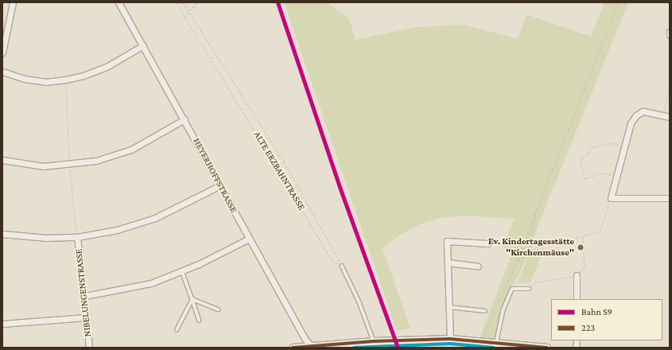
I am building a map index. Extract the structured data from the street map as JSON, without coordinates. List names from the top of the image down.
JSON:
{
  "streets": {
    "street": ["HEYERHOFFSTRASSE", "NIBELUNGENSTRASSE"],
    "path": ["ALTE ERZBAHNTRASSE"]
  },
  "places": ["Ev. Kindertagesstätte \"Kirchenmäuse\""],
  "lines": ["rail line S9", "transit line 223"],
  "legend": ["Bahn S9", "223"]
}
